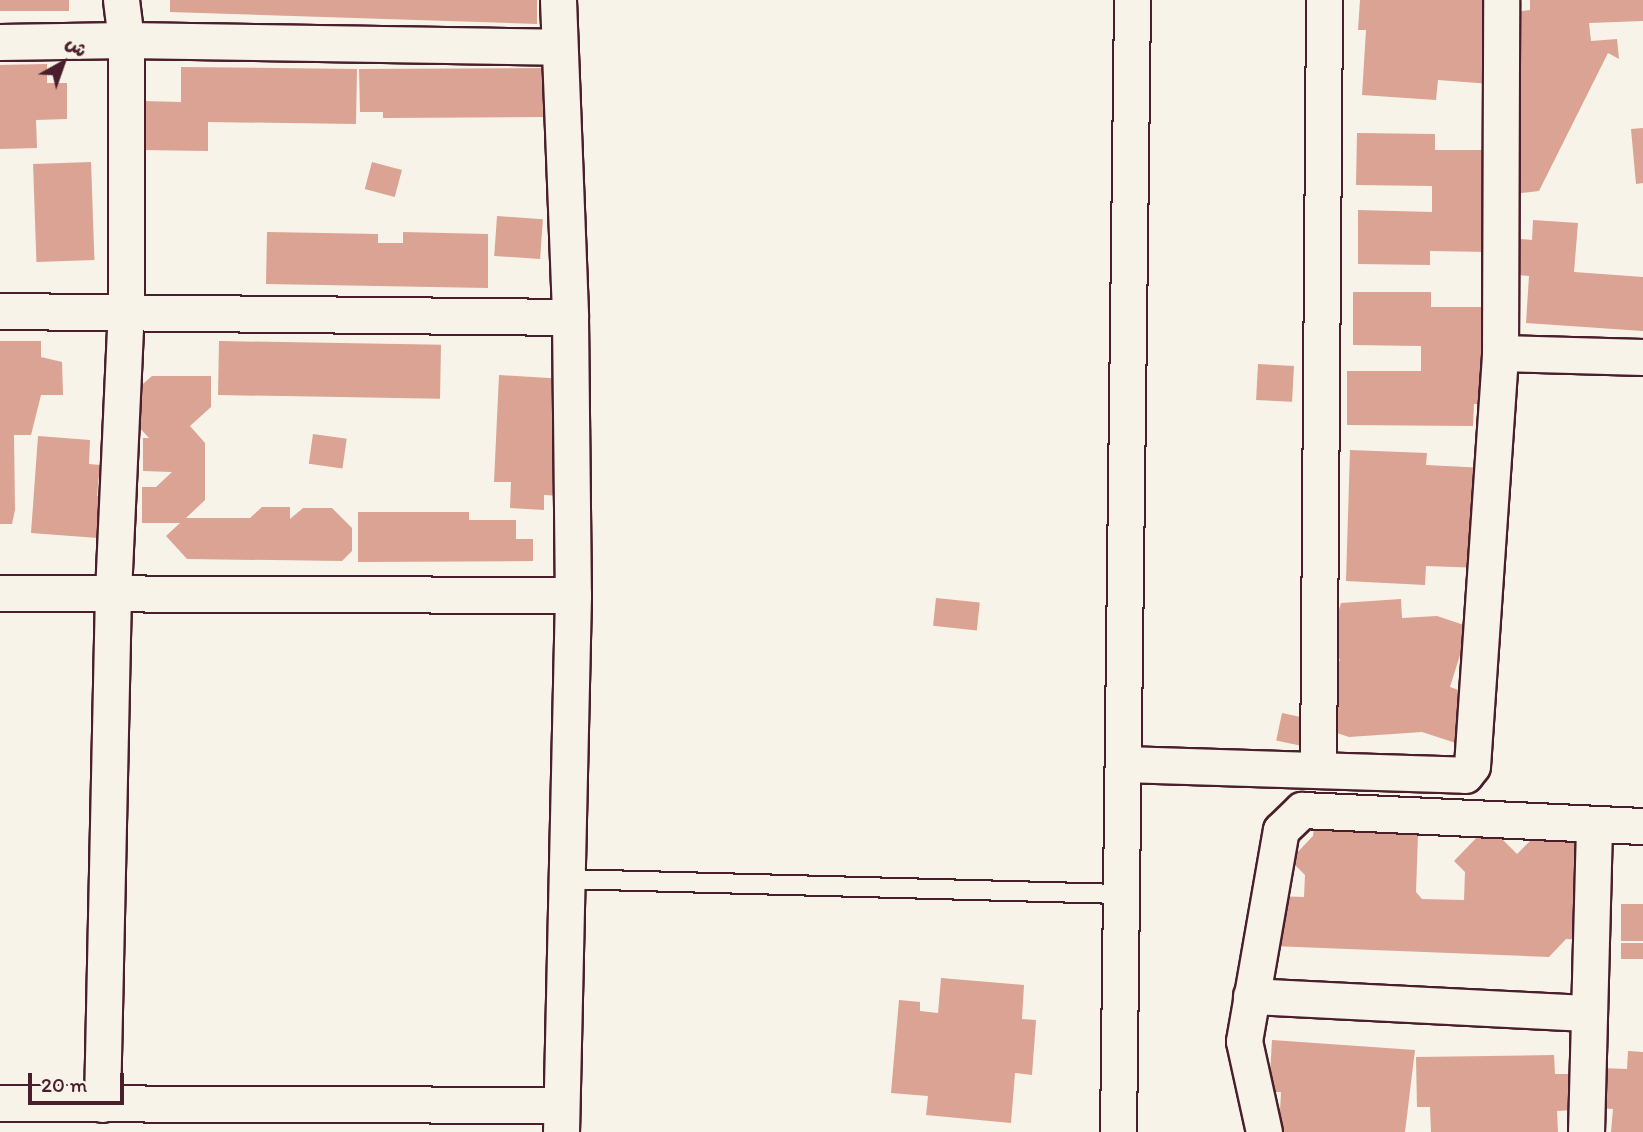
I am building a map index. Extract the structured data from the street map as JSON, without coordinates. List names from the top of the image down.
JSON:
{
  "scale_bar": "20 m",
  "north": "top right"
}
